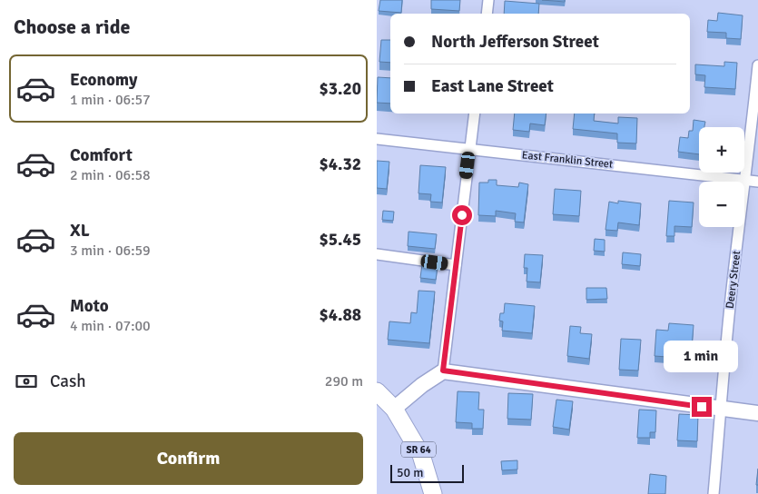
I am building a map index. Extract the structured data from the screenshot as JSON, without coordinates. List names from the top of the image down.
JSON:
{
  "streets": {
    "main road": ["SR 64"],
    "street": ["East Franklin Street", "Deery Street"]
  },
  "crossings": [
    ["East Franklin Street", "Deery Street"]
  ],
  "scale_bar": "50 m",
  "page": {
    "heading": "Choose a ride",
    "banner": ["North Jefferson Street", "East Lane Street"],
    "list": [
      {
        "name": "Economy",
        "note": "1 min · 06:57",
        "value": "$3.20"
      },
      {
        "name": "Comfort",
        "note": "2 min · 06:58",
        "value": "$4.32"
      },
      {
        "name": "XL",
        "note": "3 min · 06:59",
        "value": "$5.45"
      },
      {
        "name": "Moto",
        "note": "4 min · 07:00",
        "value": "$4.88"
      }
    ],
    "map_buttons": ["+", "−"],
    "bubble": "1 min",
    "pay": ["Cash", "290 m"],
    "buttons": "Confirm",
    "scale": "50 m"
  }
}
